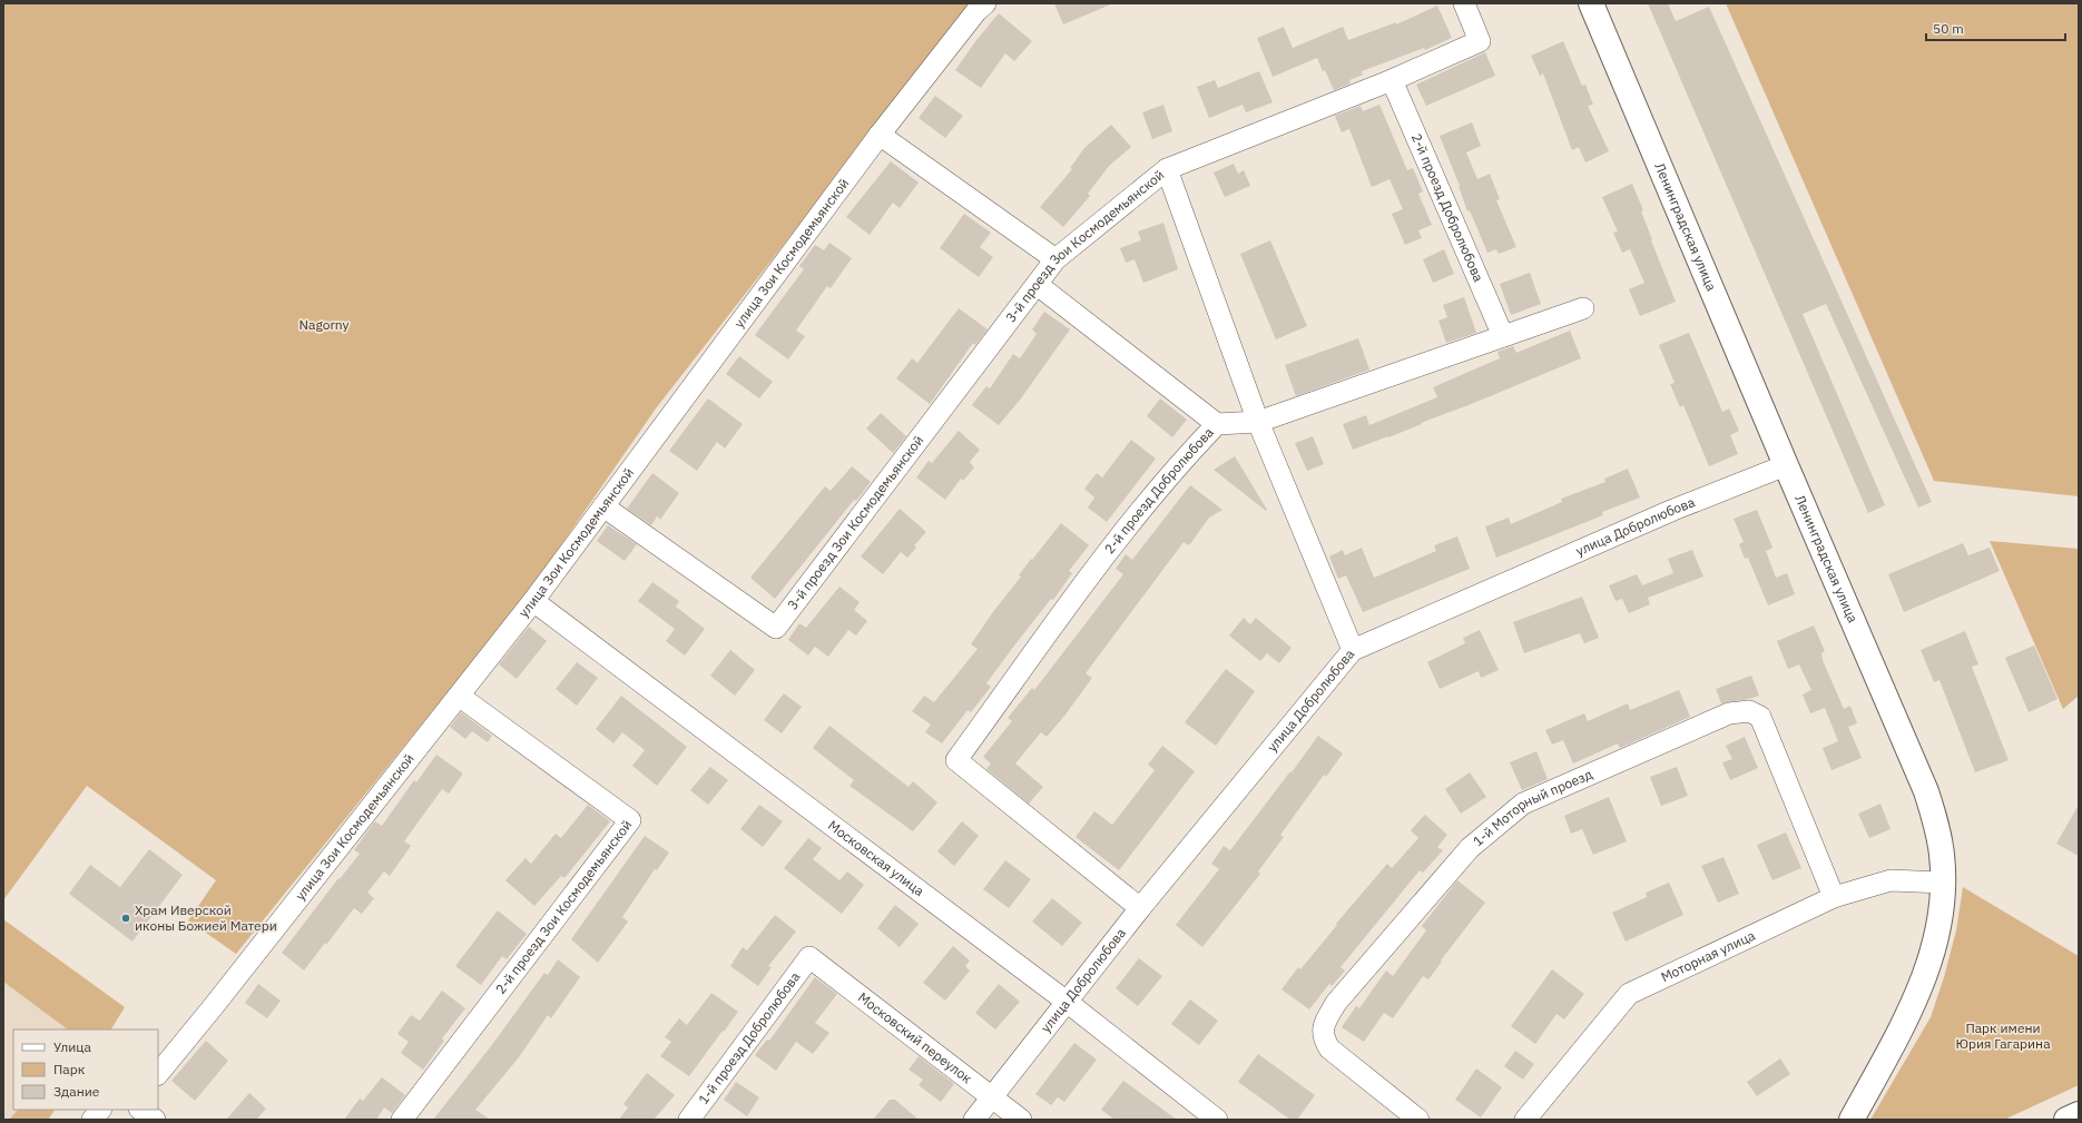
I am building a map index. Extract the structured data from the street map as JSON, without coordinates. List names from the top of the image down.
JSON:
{
  "streets": {
    "street": [
      "2-й проезд Добролюбова",
      "Ленинградская улица",
      "3-й проезд Зои Космодемьянской",
      "улица Зои Космодемьянской",
      "улица Добролюбова",
      "1-й Моторный проезд",
      "Московская улица",
      "2-й проезд Зои Космодемьянской",
      "Моторная улица",
      "1-й проезд Добролюбова",
      "Московский переулок"
    ]
  },
  "crossings": [
    ["2-й проезд Добролюбова", "3-й проезд Зои Космодемьянской"],
    ["2-й проезд Добролюбова", "улица Добролюбова"],
    ["Ленинградская улица", "улица Добролюбова"],
    ["Ленинградская улица", "Моторная улица"],
    ["3-й проезд Зои Космодемьянской", "улица Зои Космодемьянской"],
    ["улица Зои Космодемьянской", "Московская улица"],
    ["улица Зои Космодемьянской", "2-й проезд Зои Космодемьянской"],
    ["улица Добролюбова", "Московская улица"],
    ["улица Добролюбова", "Московский переулок"],
    ["1-й Моторный проезд", "Моторная улица"],
    ["1-й проезд Добролюбова", "Московский переулок"]
  ],
  "parks": ["Nagorny", "Парк имени Юрия Гагарина"],
  "places": ["Храм Иверской иконы Божией Матери"],
  "legend": ["Улица", "Парк", "Здание"],
  "scale_bar": "50 m"
}
